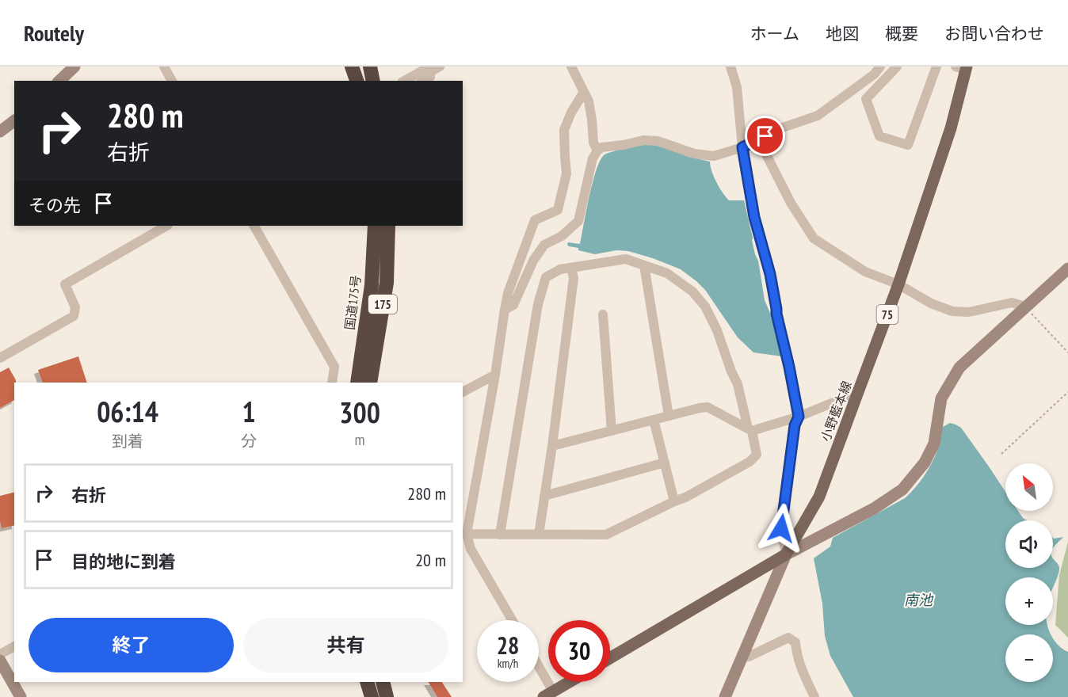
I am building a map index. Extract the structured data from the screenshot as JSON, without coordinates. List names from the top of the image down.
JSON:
{
  "streets": {
    "highway": ["国道175号", "175"],
    "main road": ["75", "小野藍本線"]
  },
  "water": ["南池"],
  "north": "top left",
  "page": {
    "header": "Routely",
    "nav": [
      "ホーム",
      "地図",
      "概要",
      "お問い合わせ"
    ],
    "turn": ["280 m", "右折"],
    "then": "その先",
    "eta": [
      "06:14",
      "到着",
      "1",
      "分",
      "300",
      "m"
    ],
    "map_buttons": ["+", "−"],
    "list": [
      {
        "name": "右折",
        "value": "280 m"
      },
      {
        "name": "目的地に到着",
        "value": "20 m"
      }
    ],
    "buttons": ["終了", "共有"],
    "speed": "28 km/h",
    "limit": "30"
  }
}
